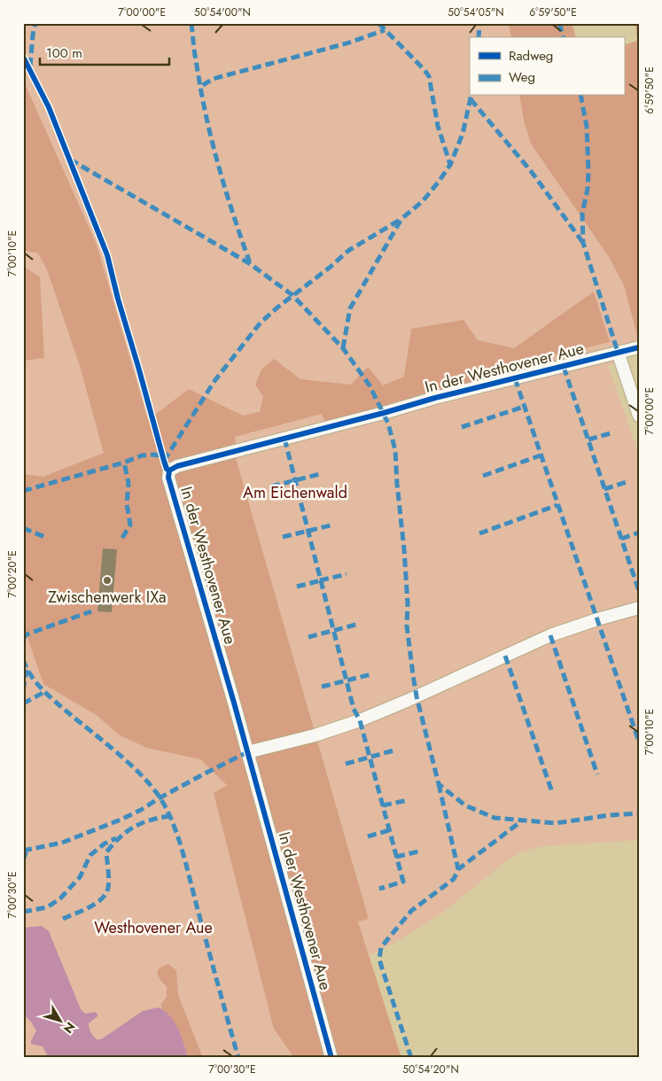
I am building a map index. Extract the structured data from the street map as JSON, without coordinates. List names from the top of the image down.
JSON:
{
  "streets": {
    "street": ["In der Westhovener Aue"]
  },
  "parks": ["Am Eichenwald", "Westhovener Aue"],
  "places": ["Zwischenwerk IXa"],
  "legend": ["Radweg", "Weg"],
  "scale_bar": "100 m",
  "north": "bottom right",
  "coordinates": [
    "7°00'00\"E",
    "50°54'00\"N",
    "50°54'05\"N",
    "6°59'50\"E",
    "7°00'10\"E",
    "7°00'20\"E",
    "7°00'30\"E",
    "50°54'20\"N"
  ]
}
